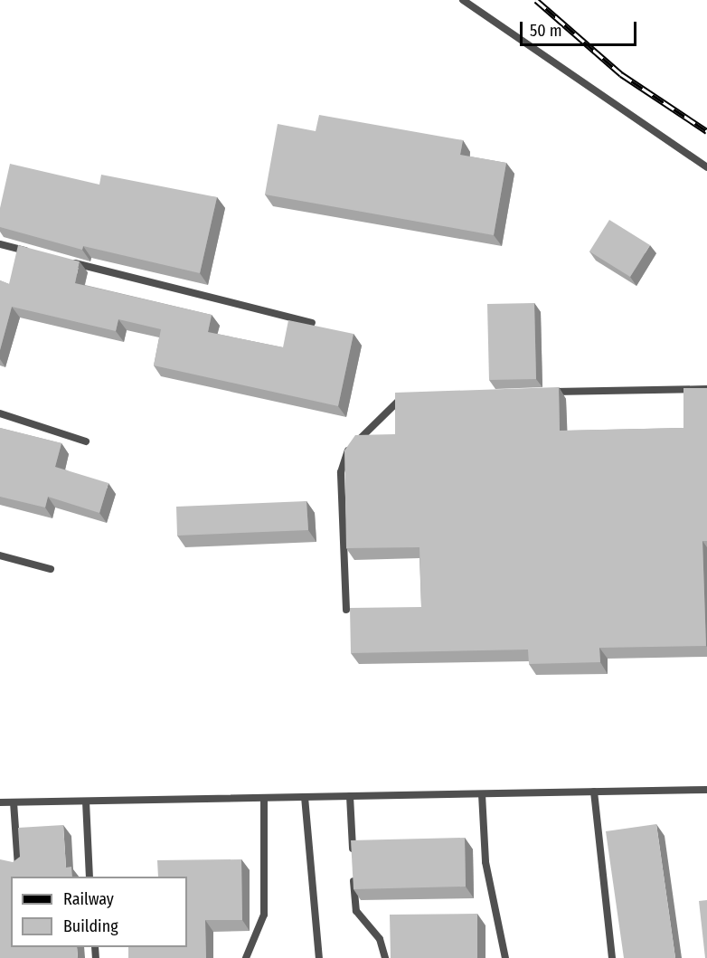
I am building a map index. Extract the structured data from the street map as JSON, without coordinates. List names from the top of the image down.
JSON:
{
  "legend": ["Railway", "Building"],
  "scale_bar": "50 m"
}
